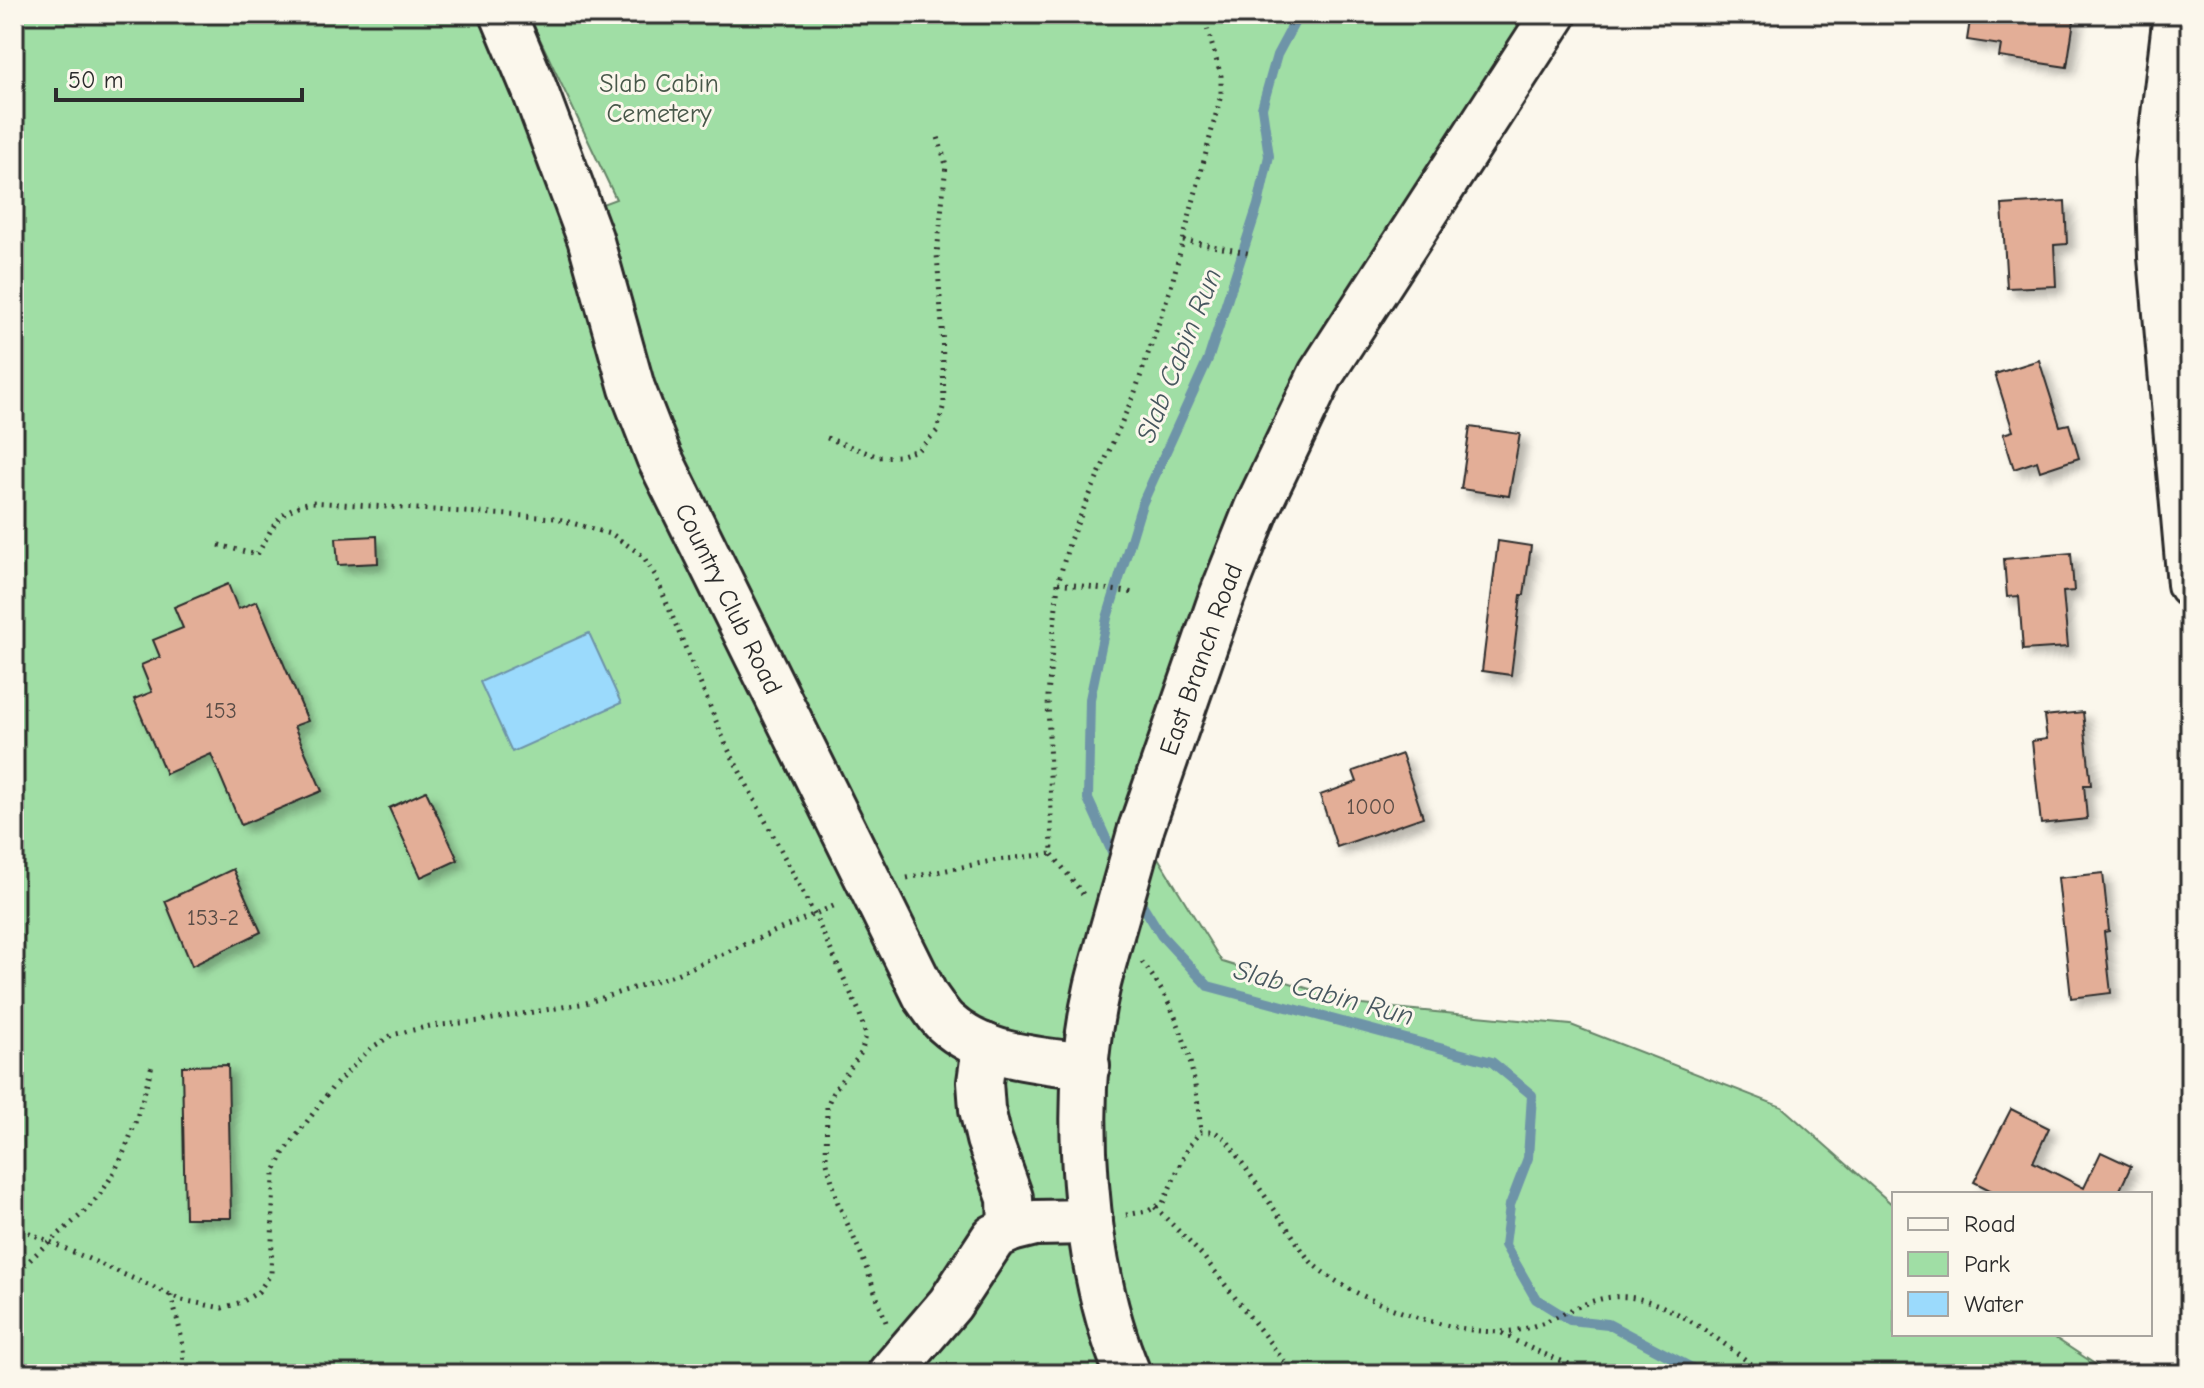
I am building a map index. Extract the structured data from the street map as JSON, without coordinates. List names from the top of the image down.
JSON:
{
  "streets": {
    "street": ["Country Club Road", "East Branch Road"]
  },
  "crossings": [
    ["Country Club Road", "East Branch Road"]
  ],
  "water": ["Slab Cabin Run"],
  "parks": ["Slab Cabin Cemetery"],
  "house_numbers": ["153", "1000", "153-2"],
  "legend": ["Road", "Park", "Water"],
  "scale_bar": "50 m"
}
